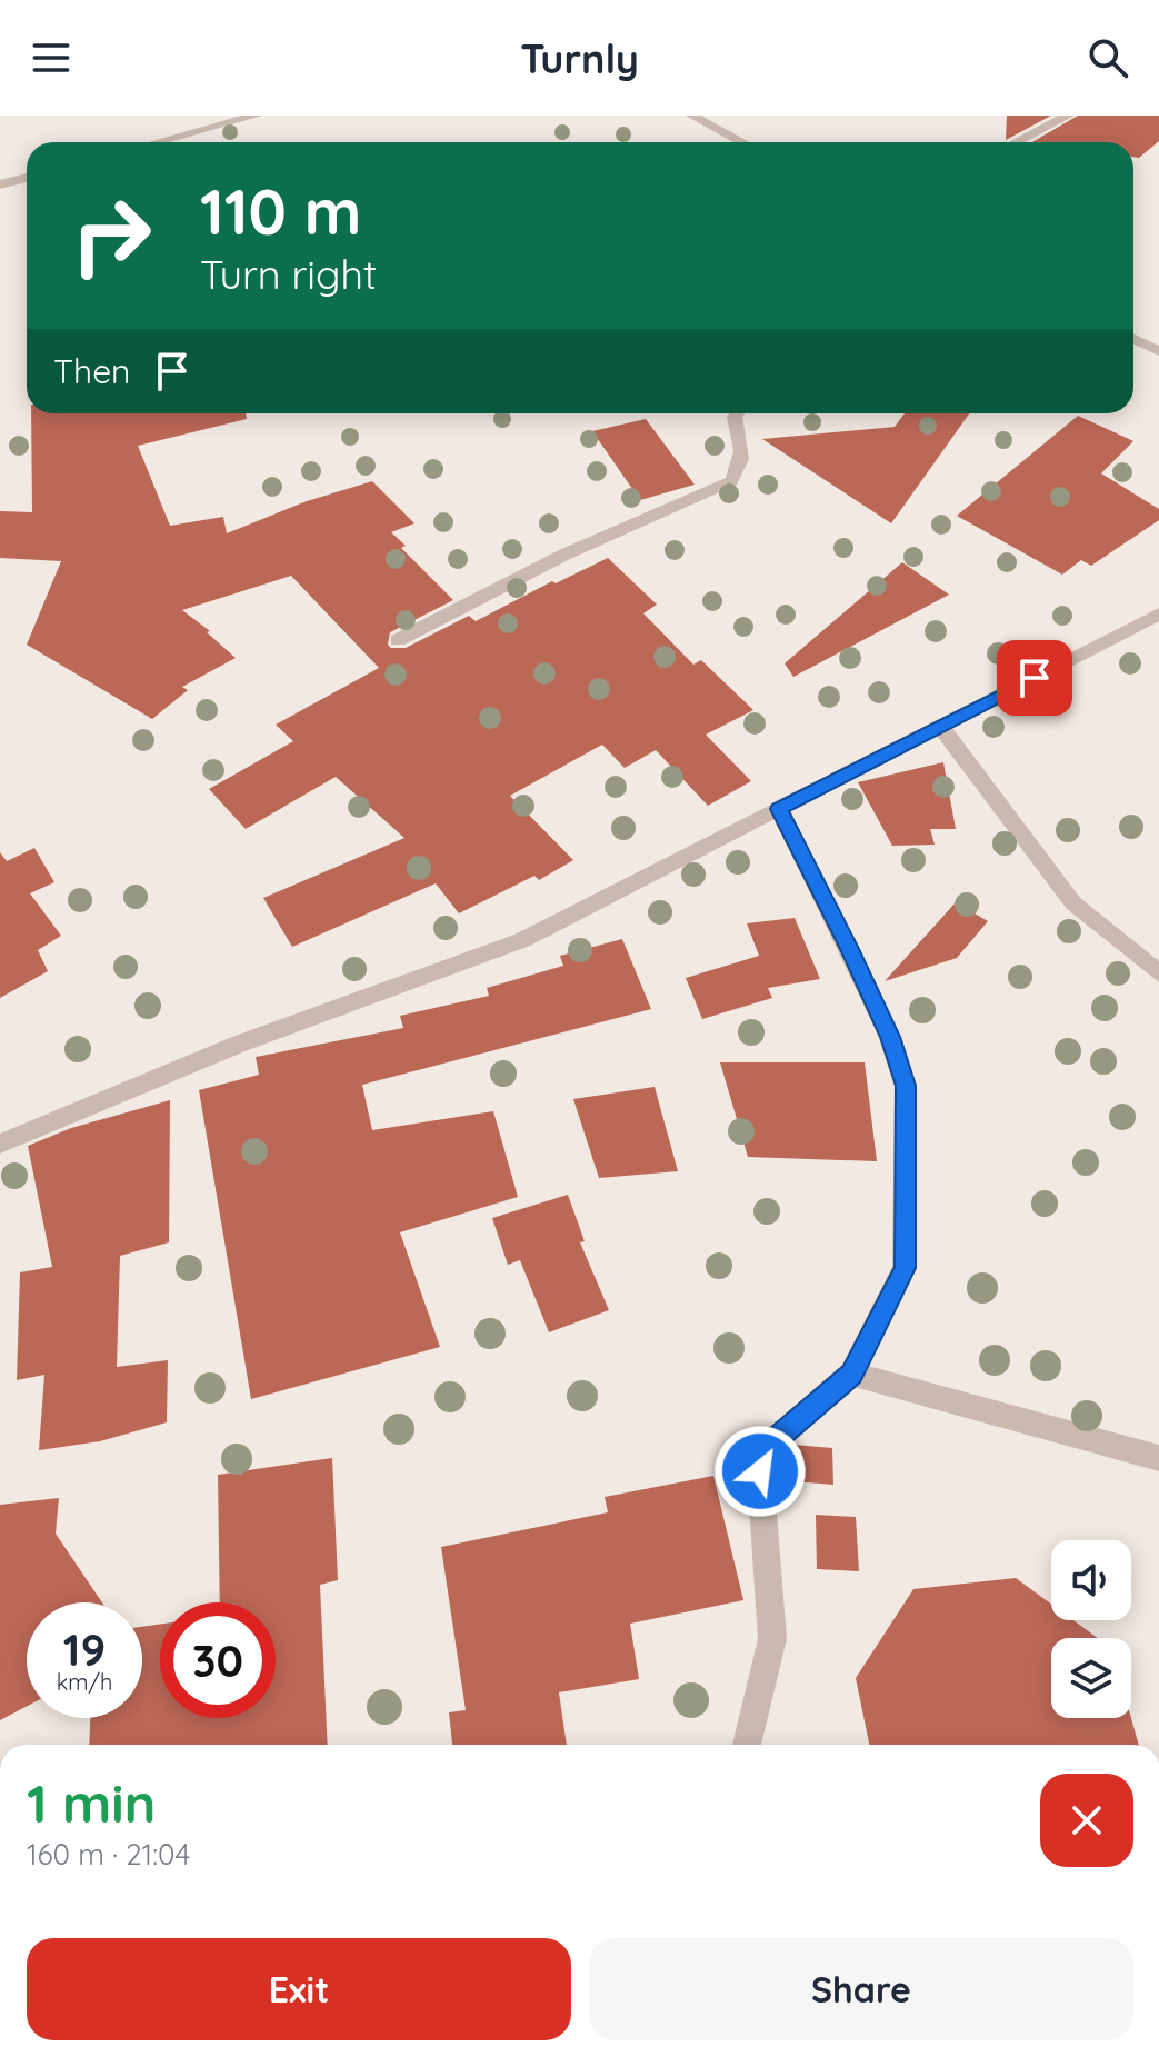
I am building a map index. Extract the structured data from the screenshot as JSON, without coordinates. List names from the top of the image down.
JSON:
{
  "page": {
    "header": "Turnly",
    "turn": ["110 m", "Turn right"],
    "then": "Then",
    "speed": "19 km/h",
    "limit": "30",
    "heading": ["1 min", "160 m · 21:04"],
    "buttons": ["Exit", "Share"]
  }
}
